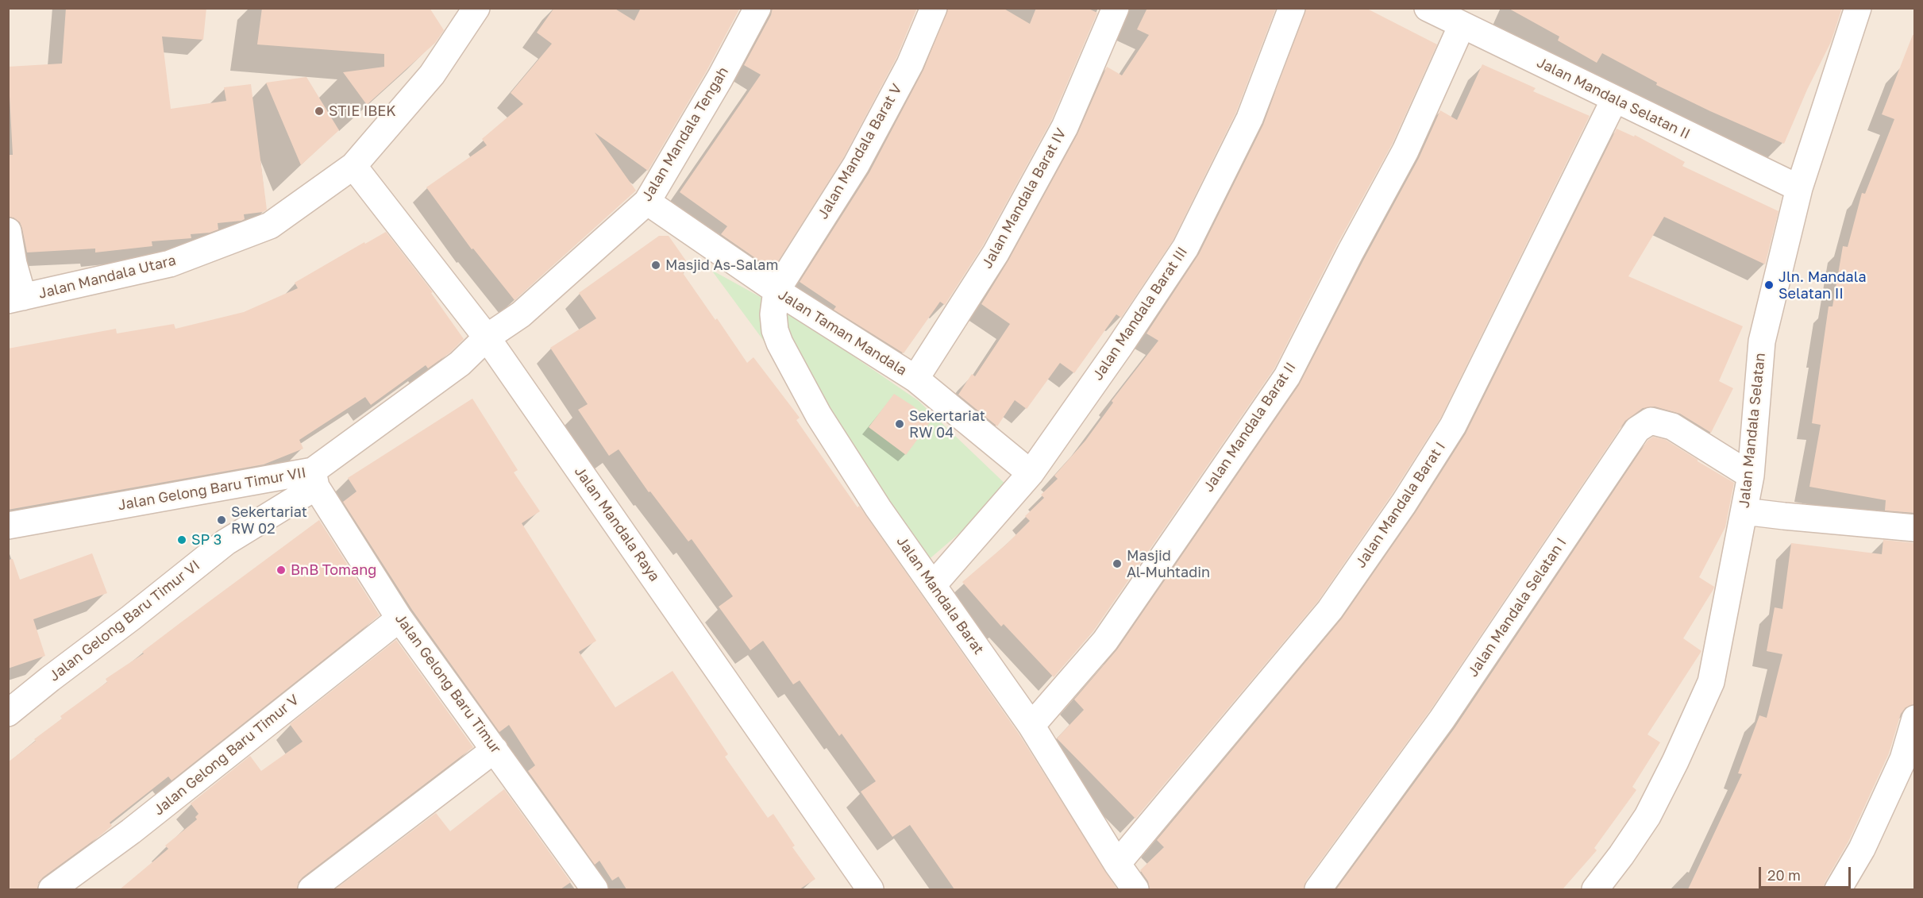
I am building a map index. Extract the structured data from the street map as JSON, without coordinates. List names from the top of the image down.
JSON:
{
  "streets": {
    "street": [
      "Jalan Mandala Selatan II",
      "Jalan Mandala Tengah",
      "Jalan Mandala Barat V",
      "Jalan Mandala Barat IV",
      "Jalan Mandala Utara",
      "Jalan Mandala Barat III",
      "Jalan Taman Mandala",
      "Jalan Mandala Barat II",
      "Jalan Mandala Selatan",
      "Jalan Gelong Baru Timur VII",
      "Jalan Mandala Barat I",
      "Jalan Mandala Raya",
      "Jalan Mandala Barat",
      "Jalan Mandala Selatan I",
      "Jalan Gelong Baru Timur VI",
      "Jalan Gelong Baru Timur",
      "Jalan Gelong Baru Timur V"
    ]
  },
  "crossings": [
    ["Jalan Mandala Selatan II", "Jalan Mandala Barat II"],
    ["Jalan Mandala Selatan II", "Jalan Mandala Selatan"],
    ["Jalan Mandala Selatan II", "Jalan Mandala Barat I"],
    ["Jalan Mandala Tengah", "Jalan Taman Mandala"],
    ["Jalan Mandala Tengah", "Jalan Gelong Baru Timur VII"],
    ["Jalan Mandala Tengah", "Jalan Mandala Raya"],
    ["Jalan Mandala Barat V", "Jalan Taman Mandala"],
    ["Jalan Mandala Barat V", "Jalan Mandala Barat"],
    ["Jalan Mandala Barat IV", "Jalan Taman Mandala"],
    ["Jalan Mandala Utara", "Jalan Mandala Raya"],
    ["Jalan Mandala Barat III", "Jalan Taman Mandala"],
    ["Jalan Mandala Barat III", "Jalan Mandala Barat"],
    ["Jalan Taman Mandala", "Jalan Mandala Barat"],
    ["Jalan Mandala Barat II", "Jalan Mandala Barat"],
    ["Jalan Mandala Selatan", "Jalan Mandala Selatan I"],
    ["Jalan Gelong Baru Timur VII", "Jalan Mandala Raya"],
    ["Jalan Gelong Baru Timur VII", "Jalan Gelong Baru Timur VI"],
    ["Jalan Gelong Baru Timur VII", "Jalan Gelong Baru Timur"],
    ["Jalan Mandala Barat I", "Jalan Mandala Barat"],
    ["Jalan Gelong Baru Timur VI", "Jalan Gelong Baru Timur"],
    ["Jalan Gelong Baru Timur", "Jalan Gelong Baru Timur V"]
  ],
  "places": [
    "STIE IBEK",
    "Masjid As-Salam",
    "Jln. Mandala Selatan II",
    "Sekertariat RW 04",
    "Sekertariat RW 02",
    "SP 3",
    "Masjid Al-Muhtadin",
    "BnB Tomang"
  ],
  "scale_bar": "20 m"
}
